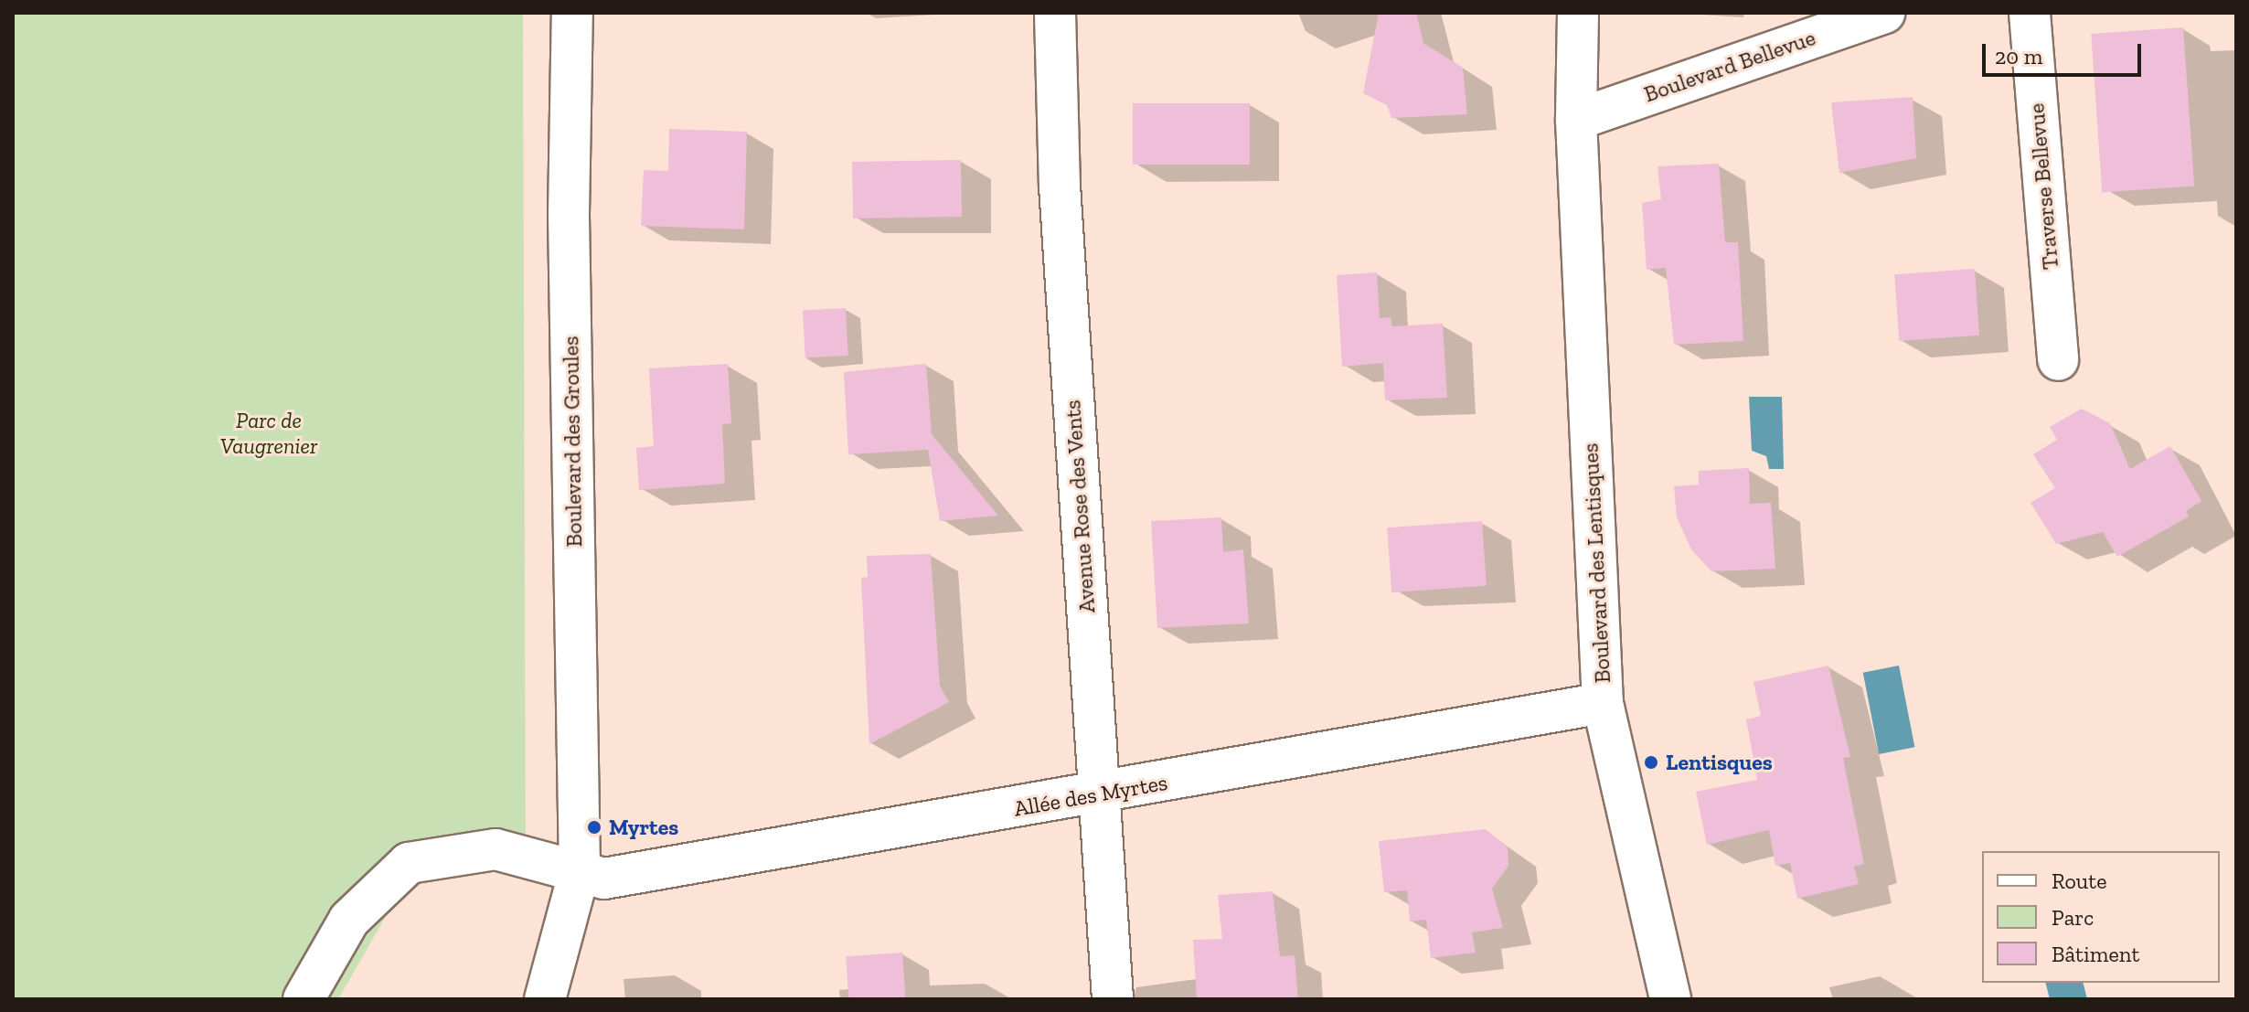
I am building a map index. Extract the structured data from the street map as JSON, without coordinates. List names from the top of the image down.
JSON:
{
  "streets": {
    "street": [
      "Boulevard Bellevue",
      "Traverse Bellevue",
      "Boulevard des Groules",
      "Avenue Rose des Vents",
      "Boulevard des Lentisques",
      "Allée des Myrtes"
    ]
  },
  "crossings": [
    ["Boulevard Bellevue", "Boulevard des Lentisques"],
    ["Boulevard des Groules", "Allée des Myrtes"],
    ["Avenue Rose des Vents", "Allée des Myrtes"],
    ["Boulevard des Lentisques", "Allée des Myrtes"]
  ],
  "parks": ["Parc de Vaugrenier"],
  "places": ["Lentisques", "Myrtes"],
  "legend": ["Route", "Parc", "Bâtiment"],
  "scale_bar": "20 m"
}
